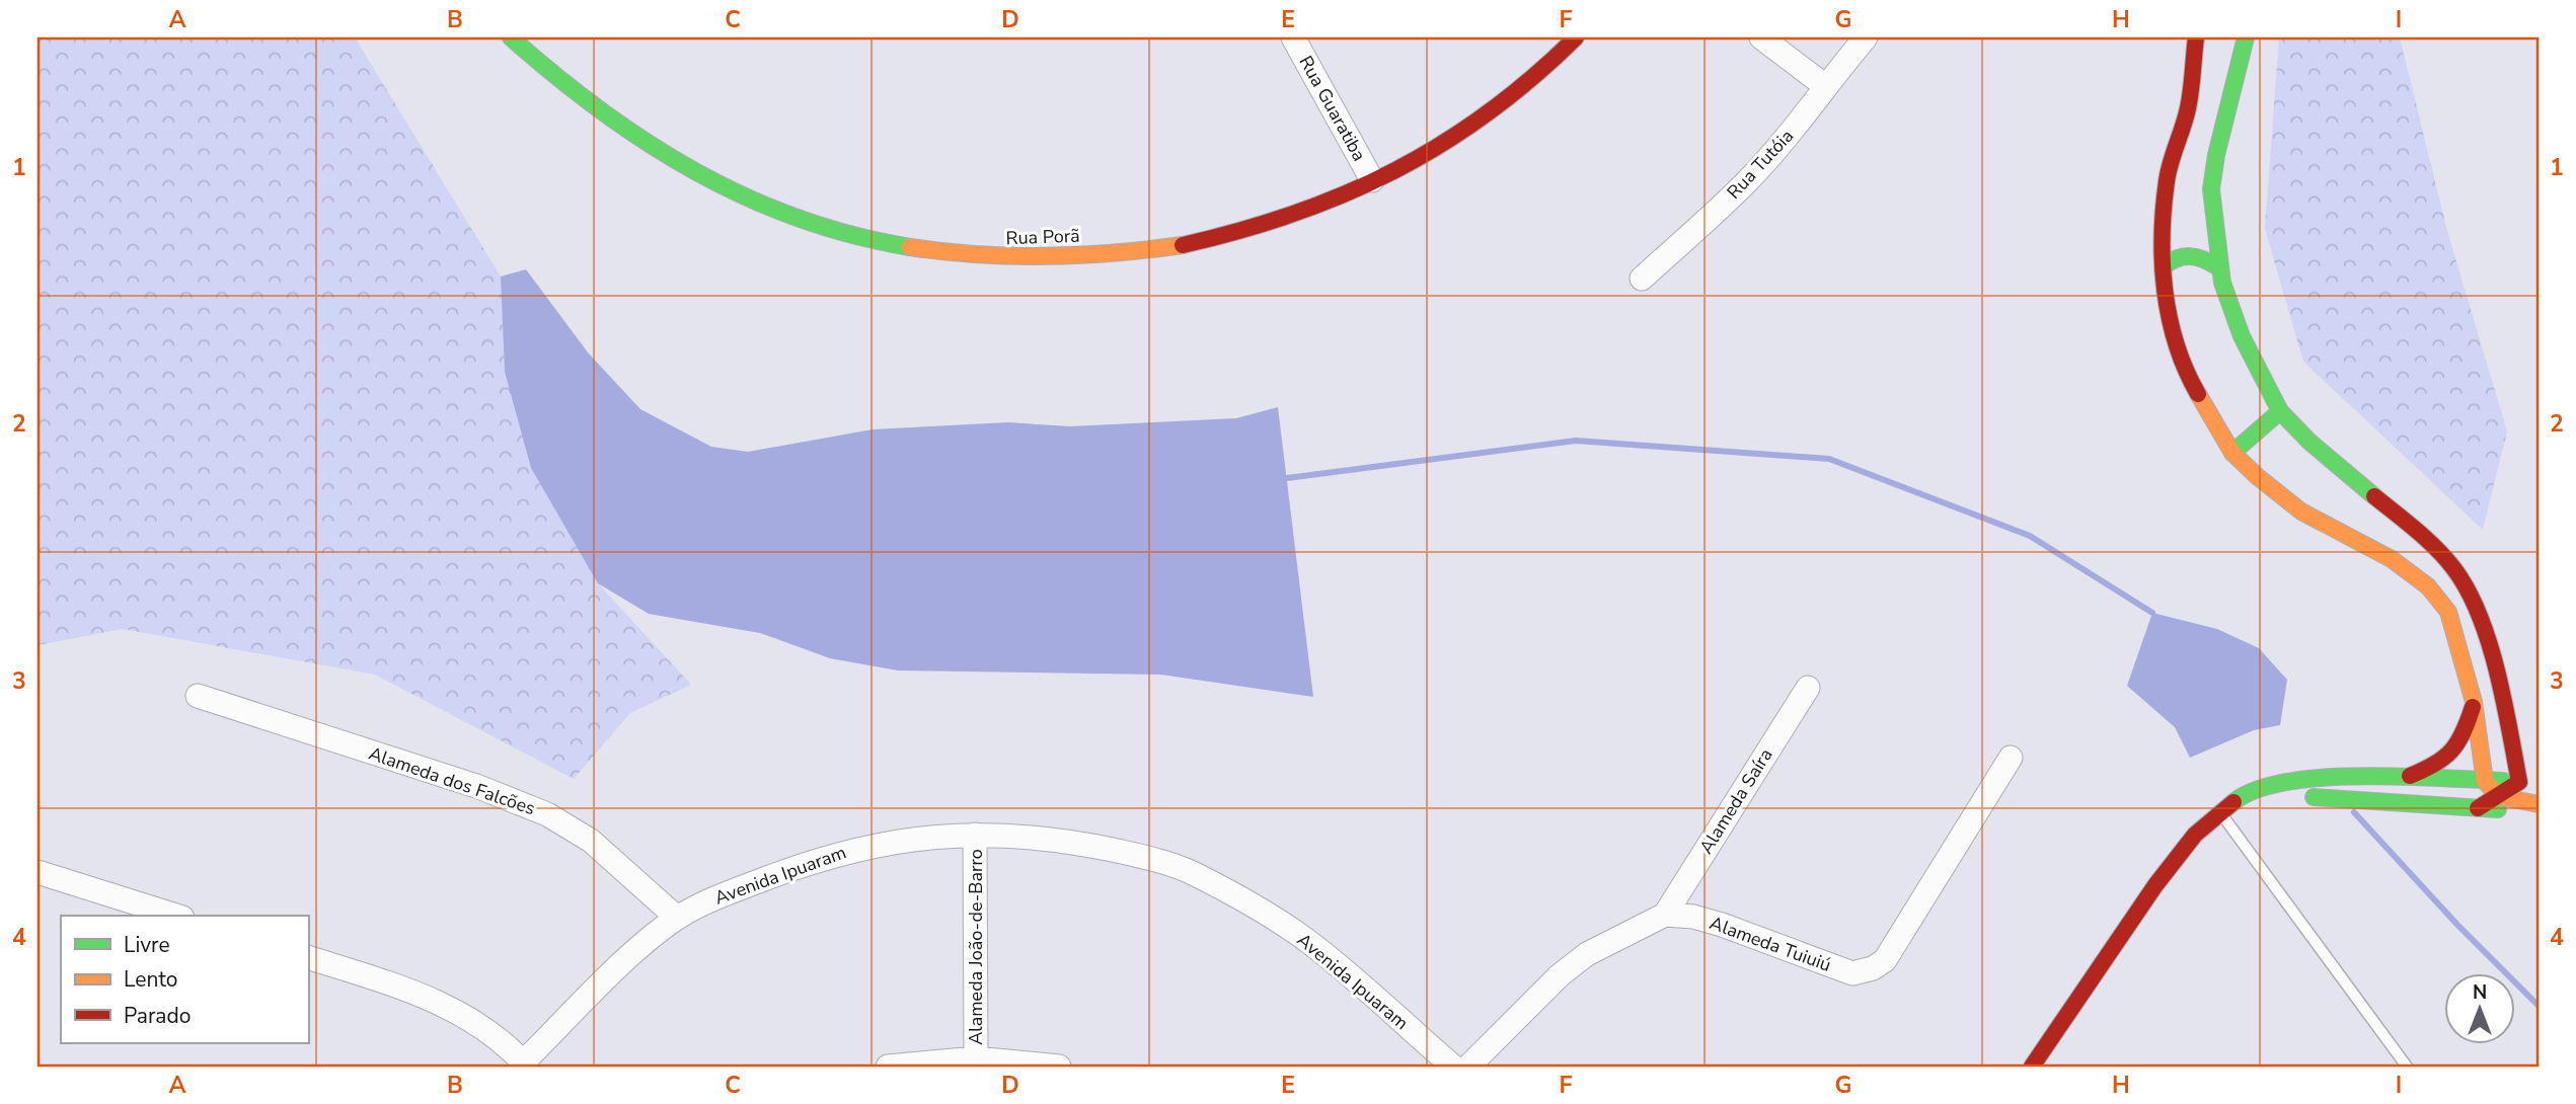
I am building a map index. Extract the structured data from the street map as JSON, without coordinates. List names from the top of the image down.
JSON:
{
  "streets": {
    "street": [
      "Rua Guaratiba",
      "Rua Tutóia",
      "Rua Porã",
      "Alameda dos Falcões",
      "Alameda Saíra",
      "Avenida Ipuaram",
      "Alameda Tuiuiú",
      "Alameda João-de-Barro"
    ]
  },
  "crossings": [
    ["Rua Guaratiba", "Rua Porã"],
    ["Alameda dos Falcões", "Avenida Ipuaram"],
    ["Alameda Saíra", "Alameda Tuiuiú"],
    ["Avenida Ipuaram", "Alameda João-de-Barro"]
  ],
  "legend": ["Livre", "Lento", "Parado"],
  "north": "top",
  "grid": {
    "columns": [
      "A",
      "B",
      "C",
      "D",
      "E",
      "F",
      "G",
      "H",
      "I"
    ],
    "rows": [
      "1",
      "2",
      "3",
      "4"
    ]
  }
}
